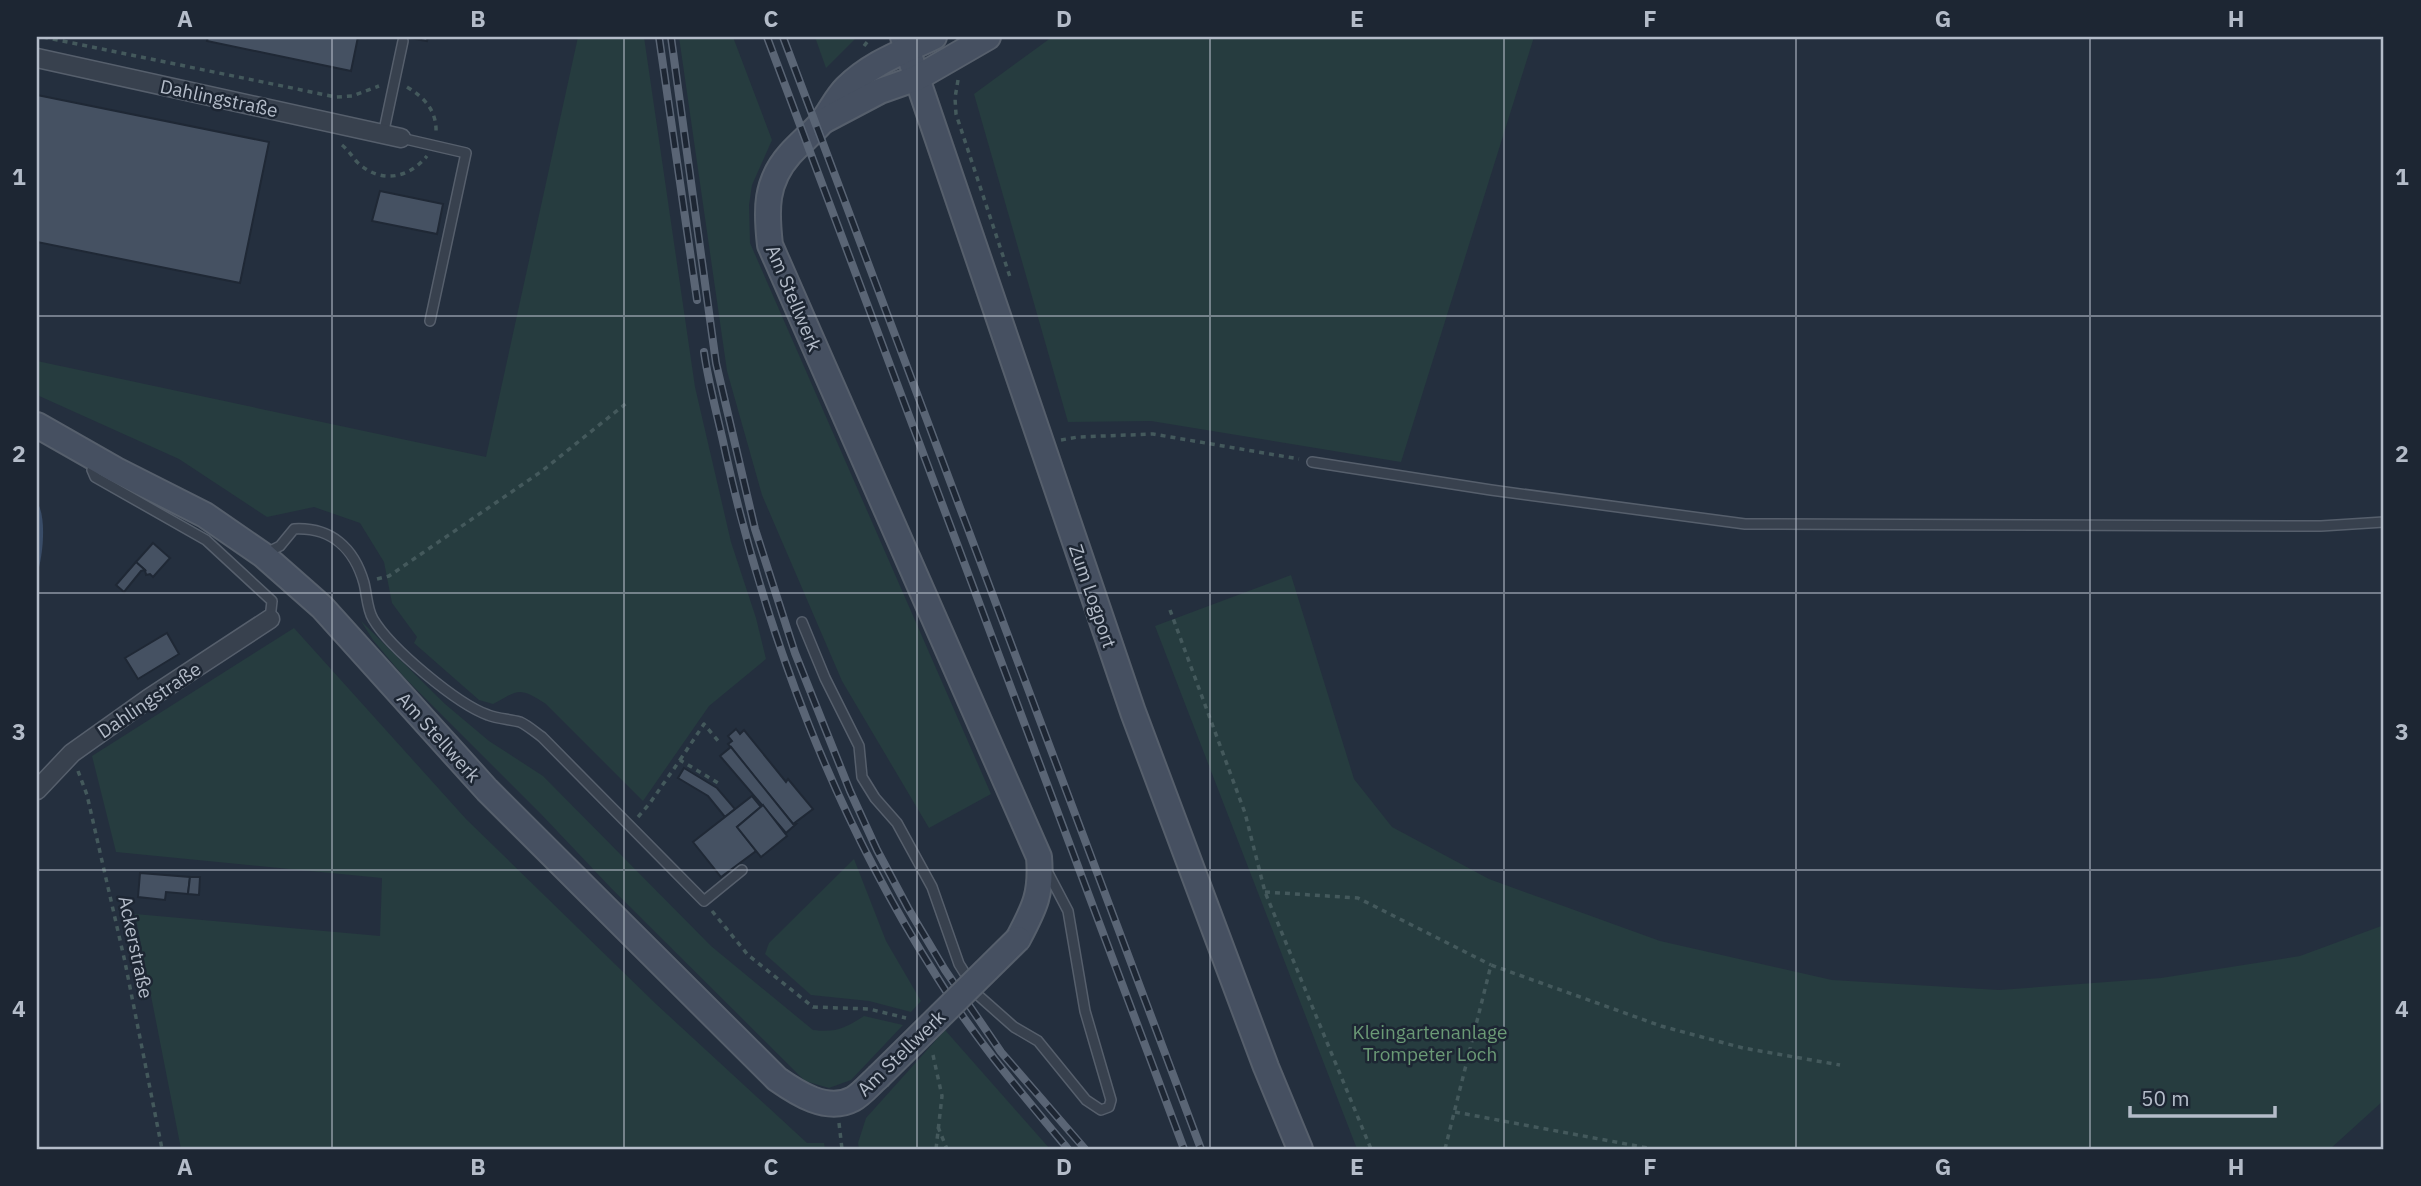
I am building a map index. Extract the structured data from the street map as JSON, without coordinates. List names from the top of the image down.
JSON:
{
  "streets": {
    "street": ["Dahlingstraße", "Am Stellwerk", "Zum Logport"],
    "path": ["Ackerstraße"]
  },
  "crossings": [
    ["Dahlingstraße", "Ackerstraße"],
    ["Am Stellwerk", "Zum Logport"]
  ],
  "parks": ["Kleingartenanlage Trompeter Loch"],
  "scale_bar": "50 m",
  "grid": {
    "columns": [
      "A",
      "B",
      "C",
      "D",
      "E",
      "F",
      "G",
      "H"
    ],
    "rows": [
      "1",
      "2",
      "3",
      "4"
    ]
  }
}
